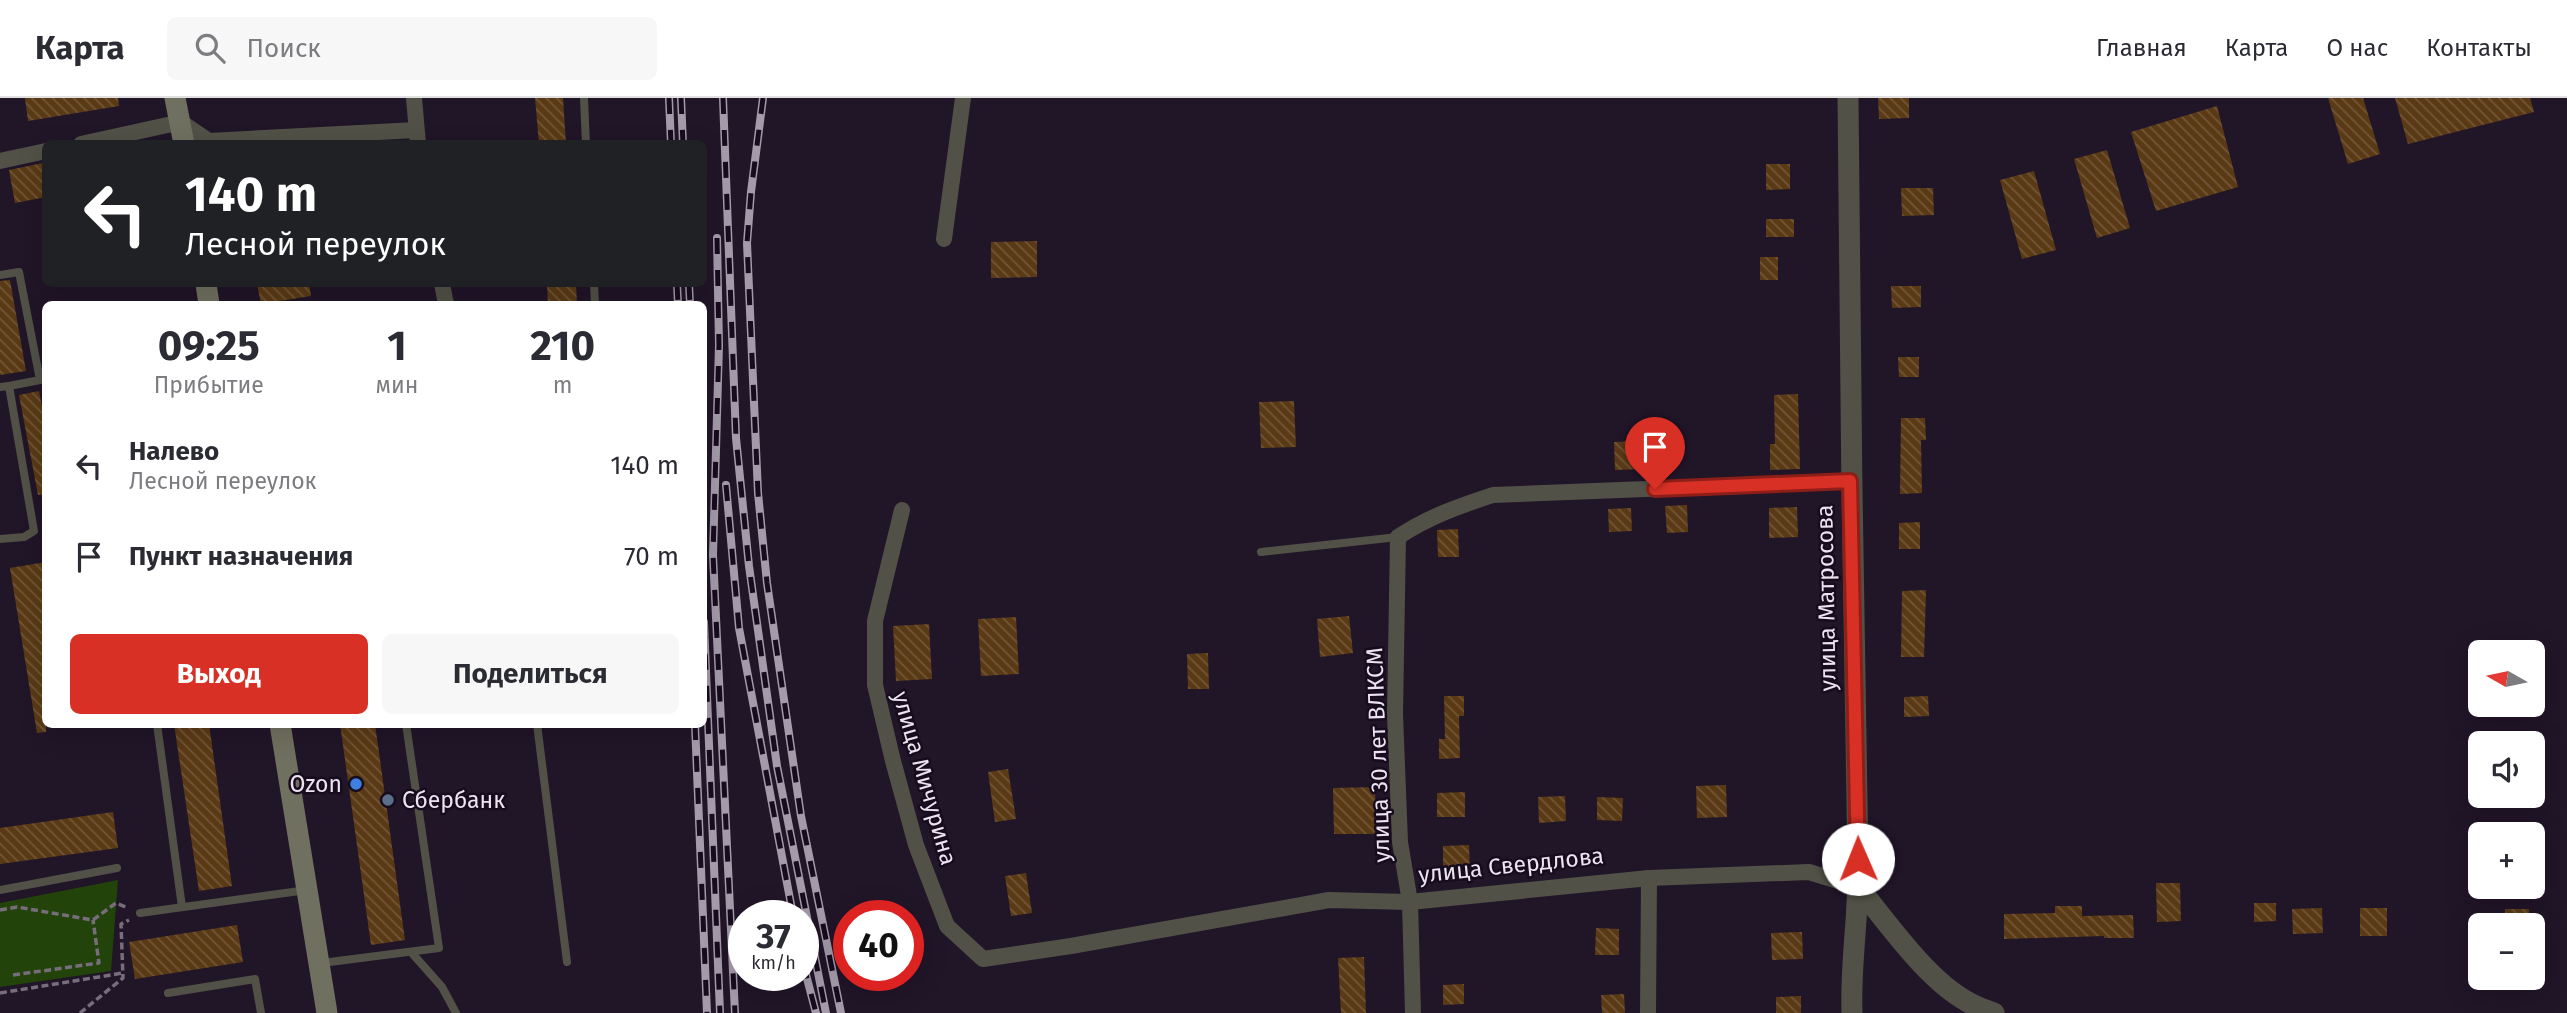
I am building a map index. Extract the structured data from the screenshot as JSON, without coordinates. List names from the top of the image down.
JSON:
{
  "streets": {
    "street": [
      "улица Матросова",
      "улица 30 лет ВЛКСМ",
      "улица Мичурина",
      "улица Свердлова"
    ]
  },
  "crossings": [
    ["улица Матросова", "улица Свердлова"],
    ["улица 30 лет ВЛКСМ", "улица Свердлова"],
    ["улица Мичурина", "улица Свердлова"]
  ],
  "places": ["Ozon", "Сбербанк"],
  "north": "left",
  "page": {
    "header": "Карта",
    "search": "Поиск",
    "nav": [
      "Главная",
      "Карта",
      "О нас",
      "Контакты"
    ],
    "turn": ["140 m", "Лесной переулок"],
    "eta": [
      "09:25",
      "Прибытие",
      "1",
      "мин",
      "210",
      "m"
    ],
    "list": [
      {
        "name": "Налево",
        "note": "Лесной переулок",
        "value": "140 m"
      },
      {
        "name": "Пункт назначения",
        "value": "70 m"
      }
    ],
    "buttons": ["Выход", "Поделиться"],
    "map_buttons": ["+", "−"],
    "speed": "37 km/h",
    "limit": "40"
  }
}
